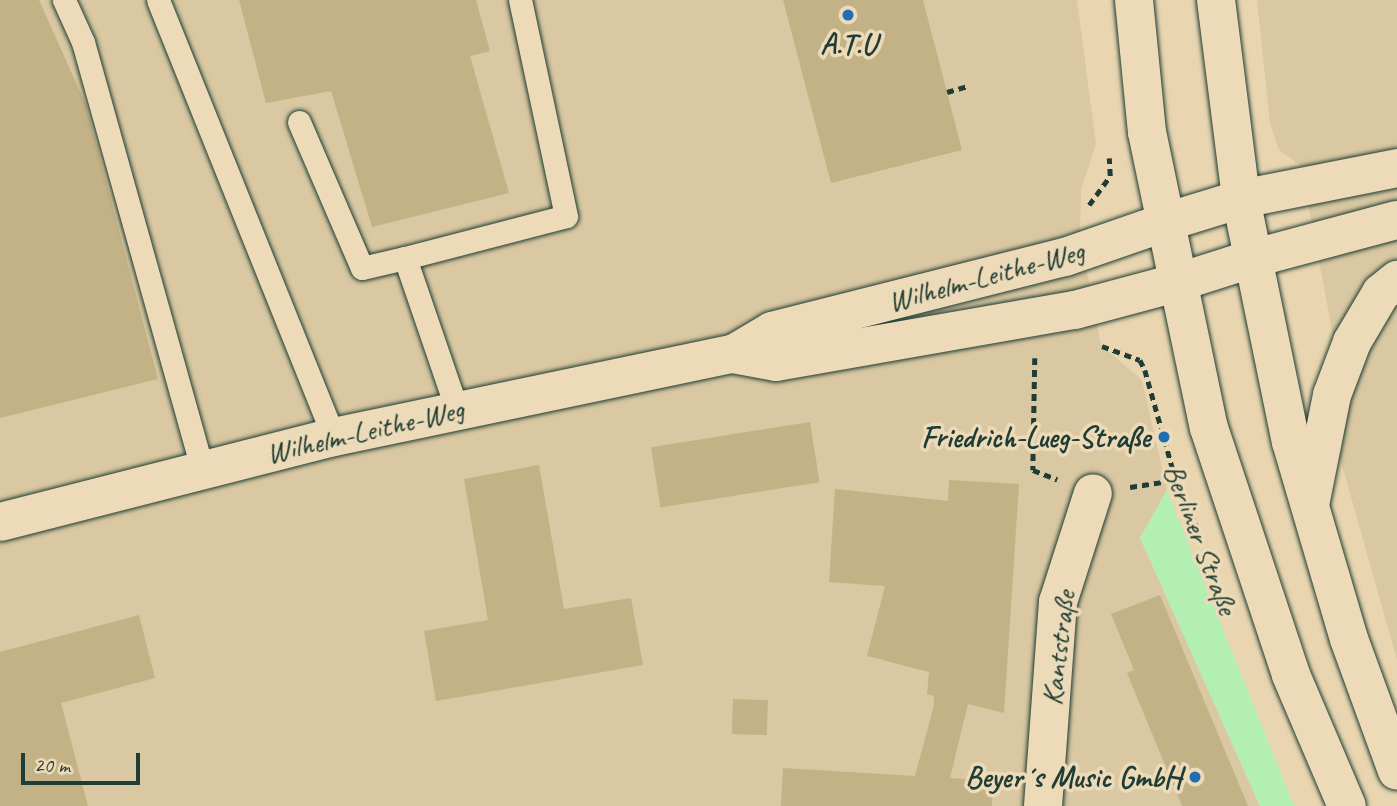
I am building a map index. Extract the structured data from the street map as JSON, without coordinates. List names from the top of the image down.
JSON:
{
  "streets": {
    "street": ["Wilhelm-Leithe-Weg", "Berliner Straße", "Kantstraße"]
  },
  "crossings": [
    ["Wilhelm-Leithe-Weg", "Berliner Straße"]
  ],
  "places": ["A.T.U", "Friedrich-Lueg-Straße", "Beyer´s Music GmbH"],
  "scale_bar": "20 m"
}
